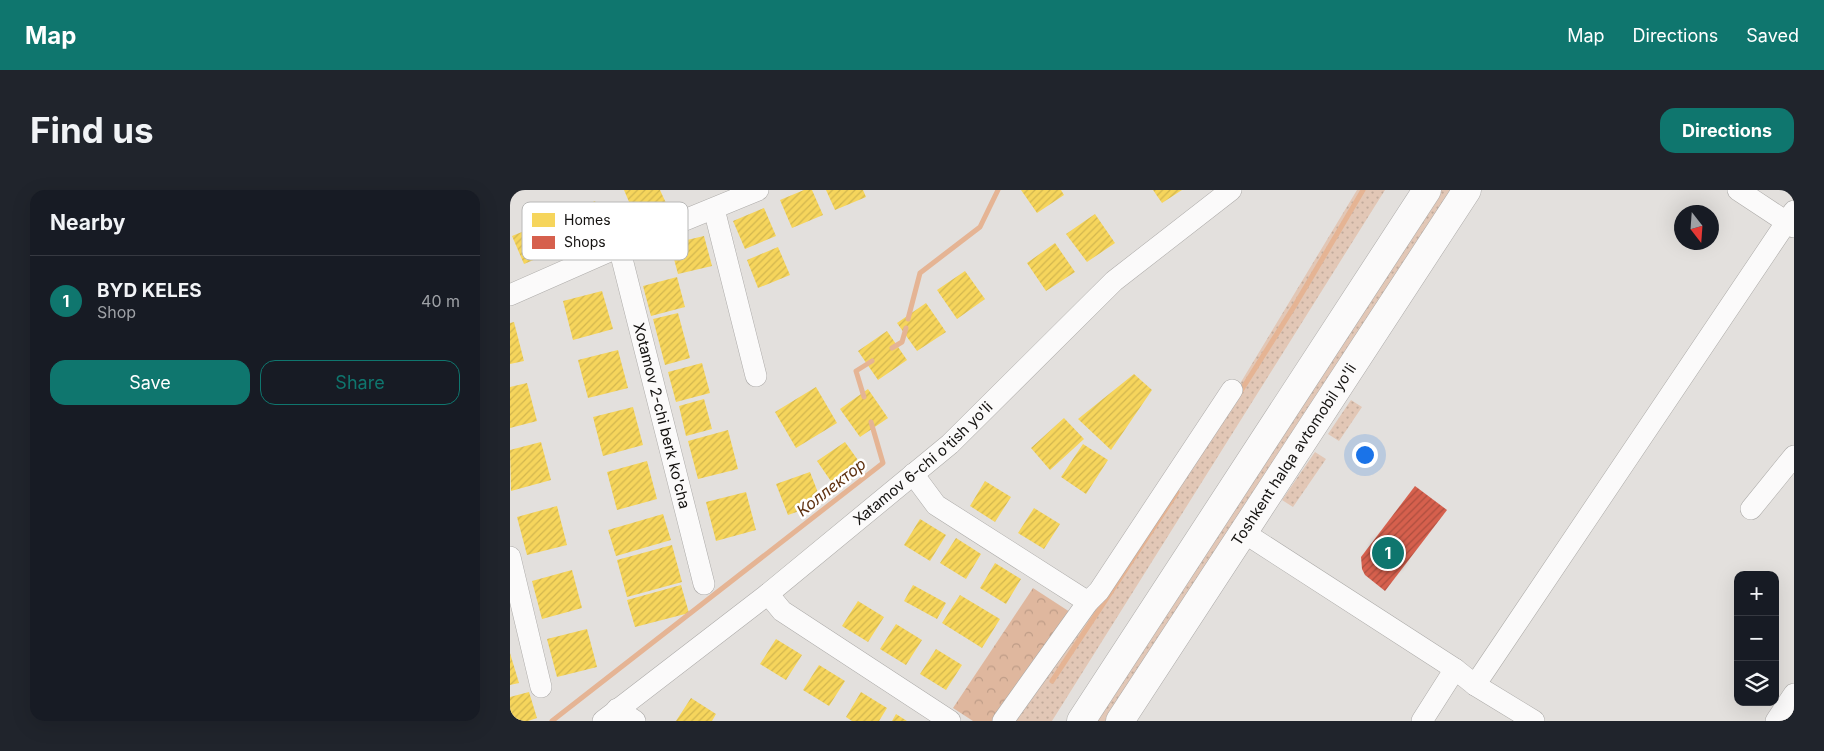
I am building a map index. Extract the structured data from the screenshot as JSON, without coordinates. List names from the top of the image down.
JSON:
{
  "streets": {
    "highway": ["Toshkent halqa avtomobil yo'li"],
    "street": ["Xotamov 2-chi berk ko'cha", "Xatamov 6-chi o'tish yo'li"]
  },
  "water": ["Коллектор"],
  "legend": ["Homes", "Shops"],
  "north": "bottom",
  "page": {
    "header": "Map",
    "nav": ["Map", "Directions", "Saved"],
    "buttons": [
      "Directions",
      ["Save", "Share"]
    ],
    "title": "Find us",
    "heading": "Nearby",
    "list": [
      {
        "mark": "1",
        "name": "BYD KELES",
        "note": "Shop",
        "value": "40 m"
      }
    ],
    "pins": "1",
    "map_buttons": ["+", "−"]
  }
}
